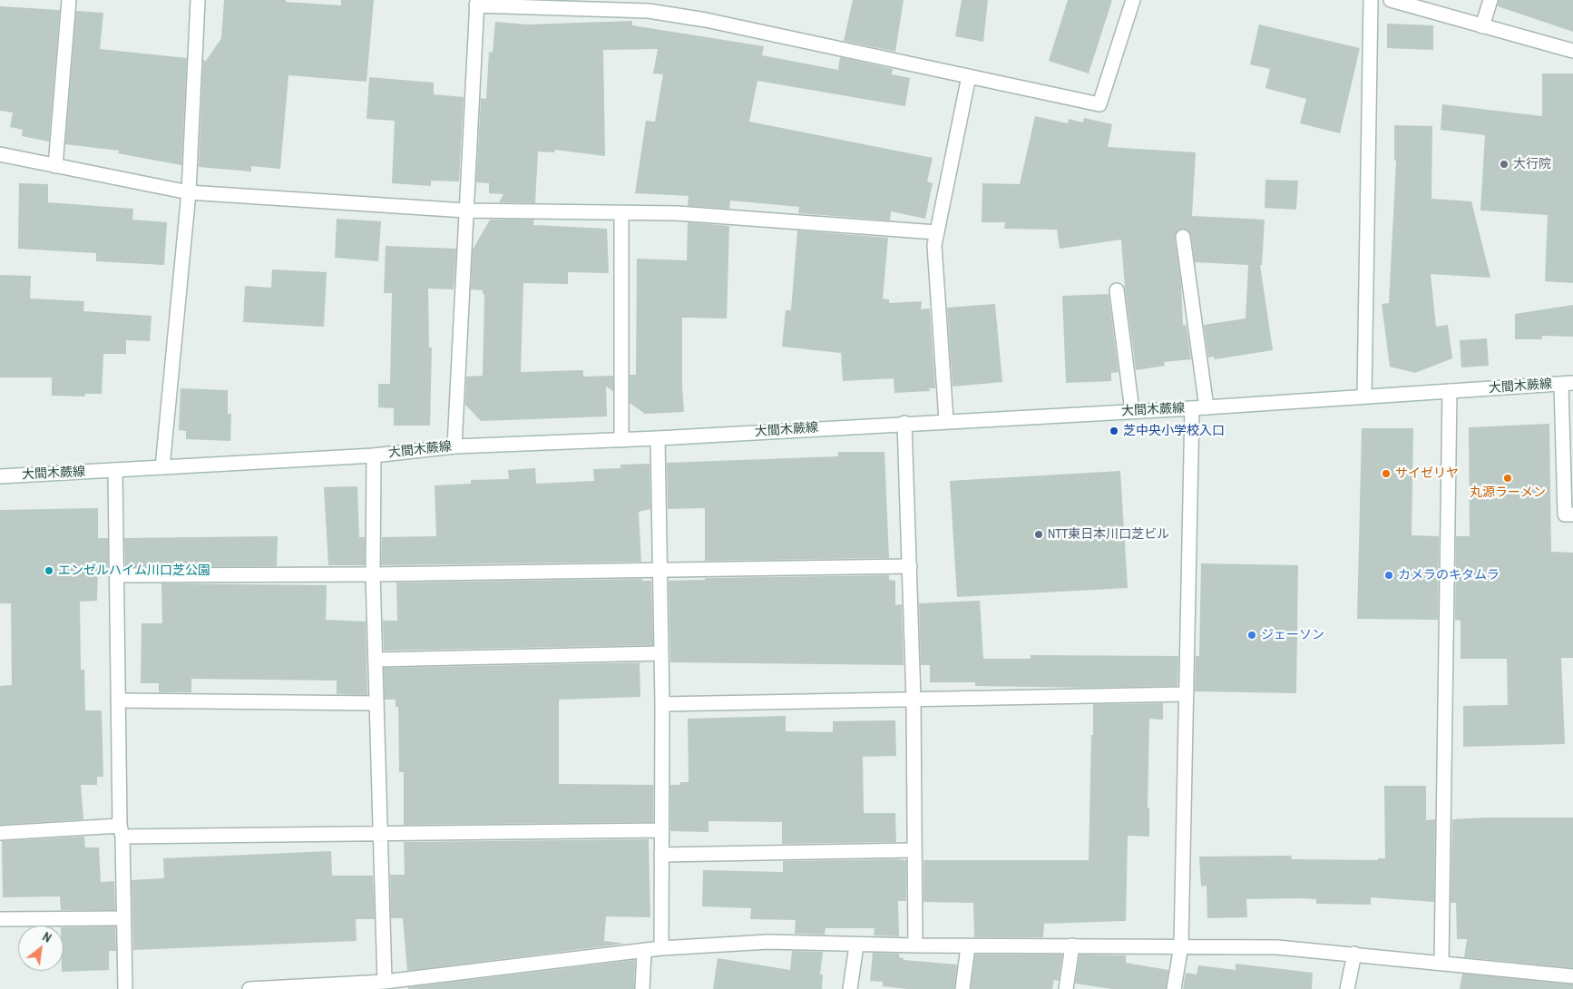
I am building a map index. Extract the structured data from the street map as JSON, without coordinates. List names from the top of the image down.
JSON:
{
  "streets": {
    "street": ["大間木蕨線"]
  },
  "places": [
    "大行院",
    "芝中央小学校入口",
    "サイゼリヤ",
    "丸源ラーメン",
    "NTT東日本川口芝ビル",
    "エンゼルハイム川口芝公園",
    "カメラのキタムラ",
    "ジェーソン"
  ],
  "north": "top right"
}
